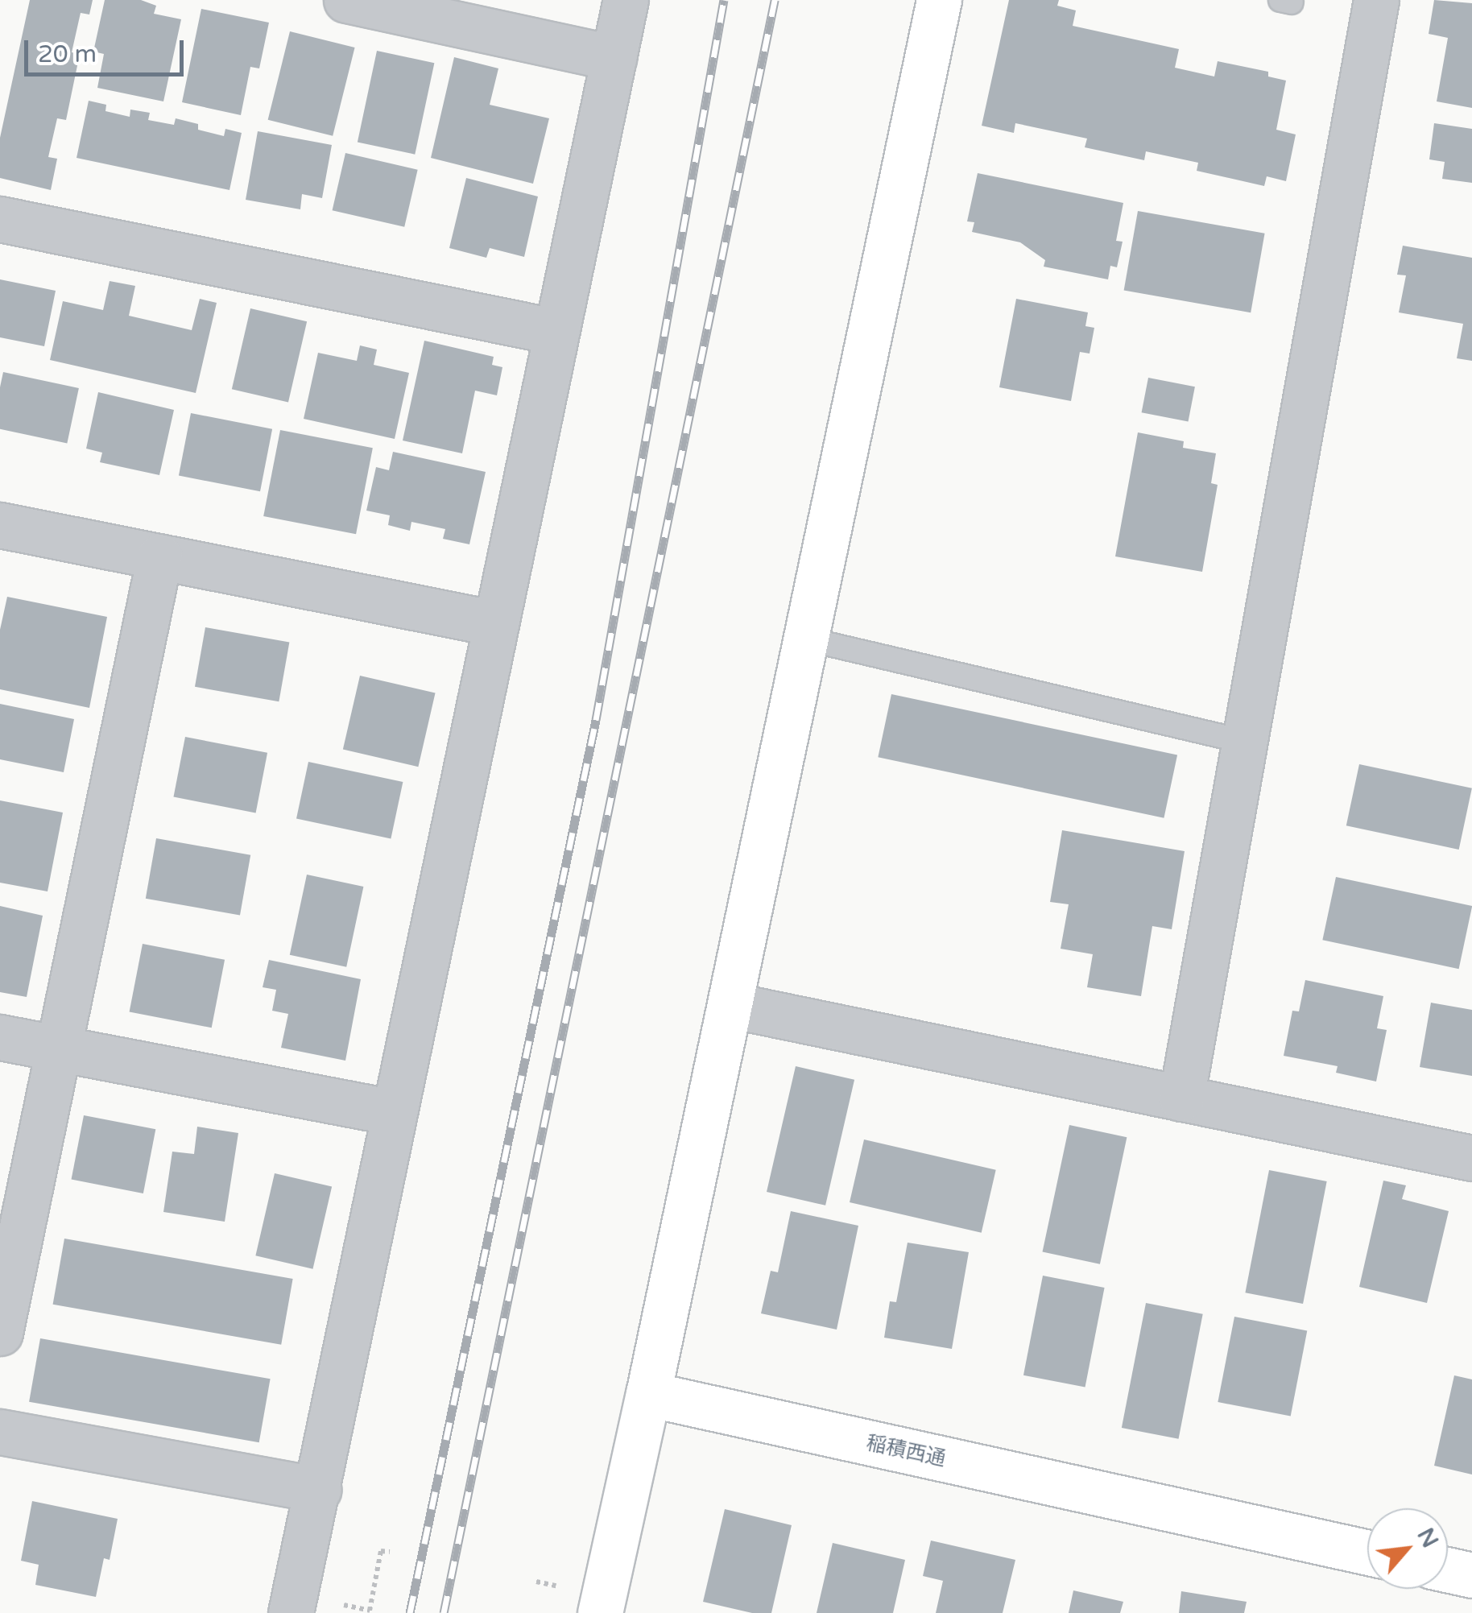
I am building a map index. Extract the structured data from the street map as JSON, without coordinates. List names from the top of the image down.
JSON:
{
  "streets": {
    "street": ["稲積西通"]
  },
  "scale_bar": "20 m",
  "north": "top right"
}
